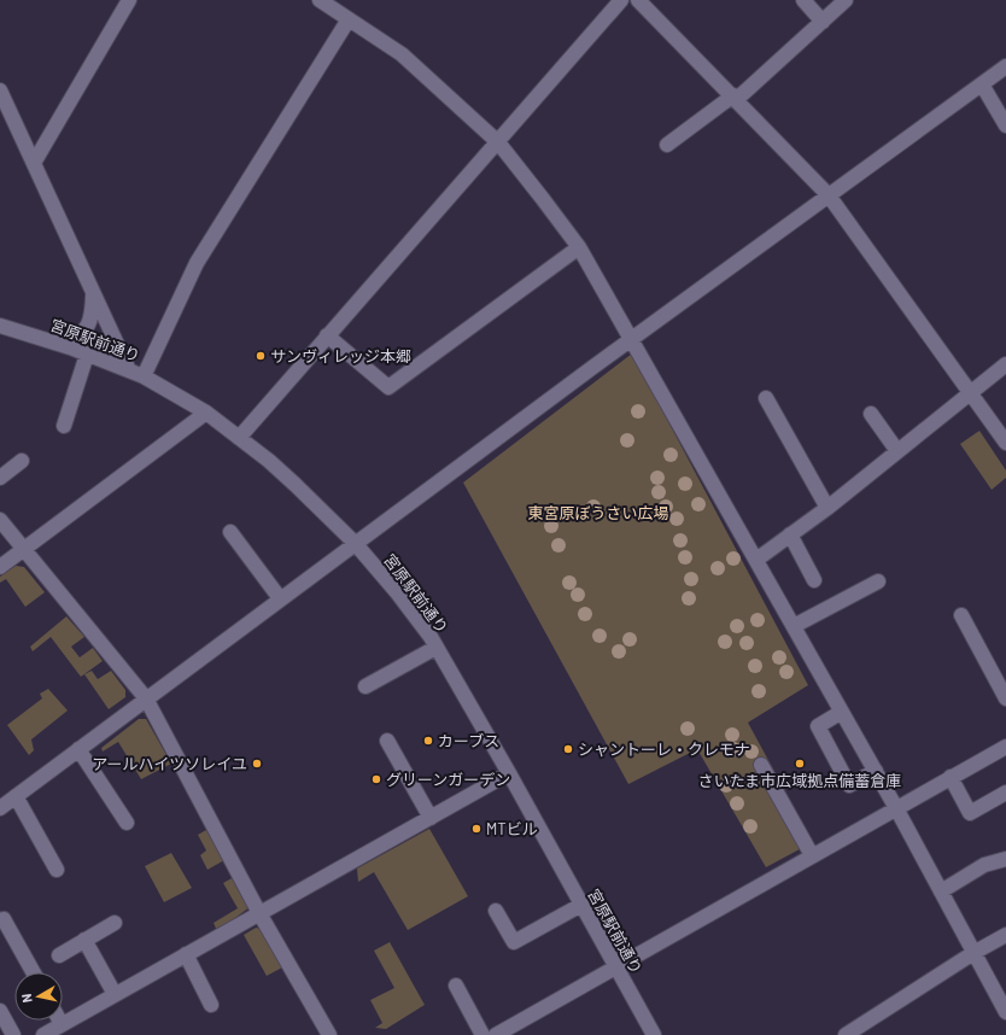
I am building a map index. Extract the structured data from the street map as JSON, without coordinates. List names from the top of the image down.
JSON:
{
  "streets": {
    "street": ["宮原駅前通り"]
  },
  "parks": ["東宮原ぼうさい広場"],
  "places": [
    "サンヴィレッジ本郷",
    "カーブス",
    "シャントーレ・クレモナ",
    "アールハイツソレイユ",
    "さいたま市広域拠点備蓄倉庫",
    "グリーンガーデン",
    "MTビル"
  ],
  "north": "left"
}
